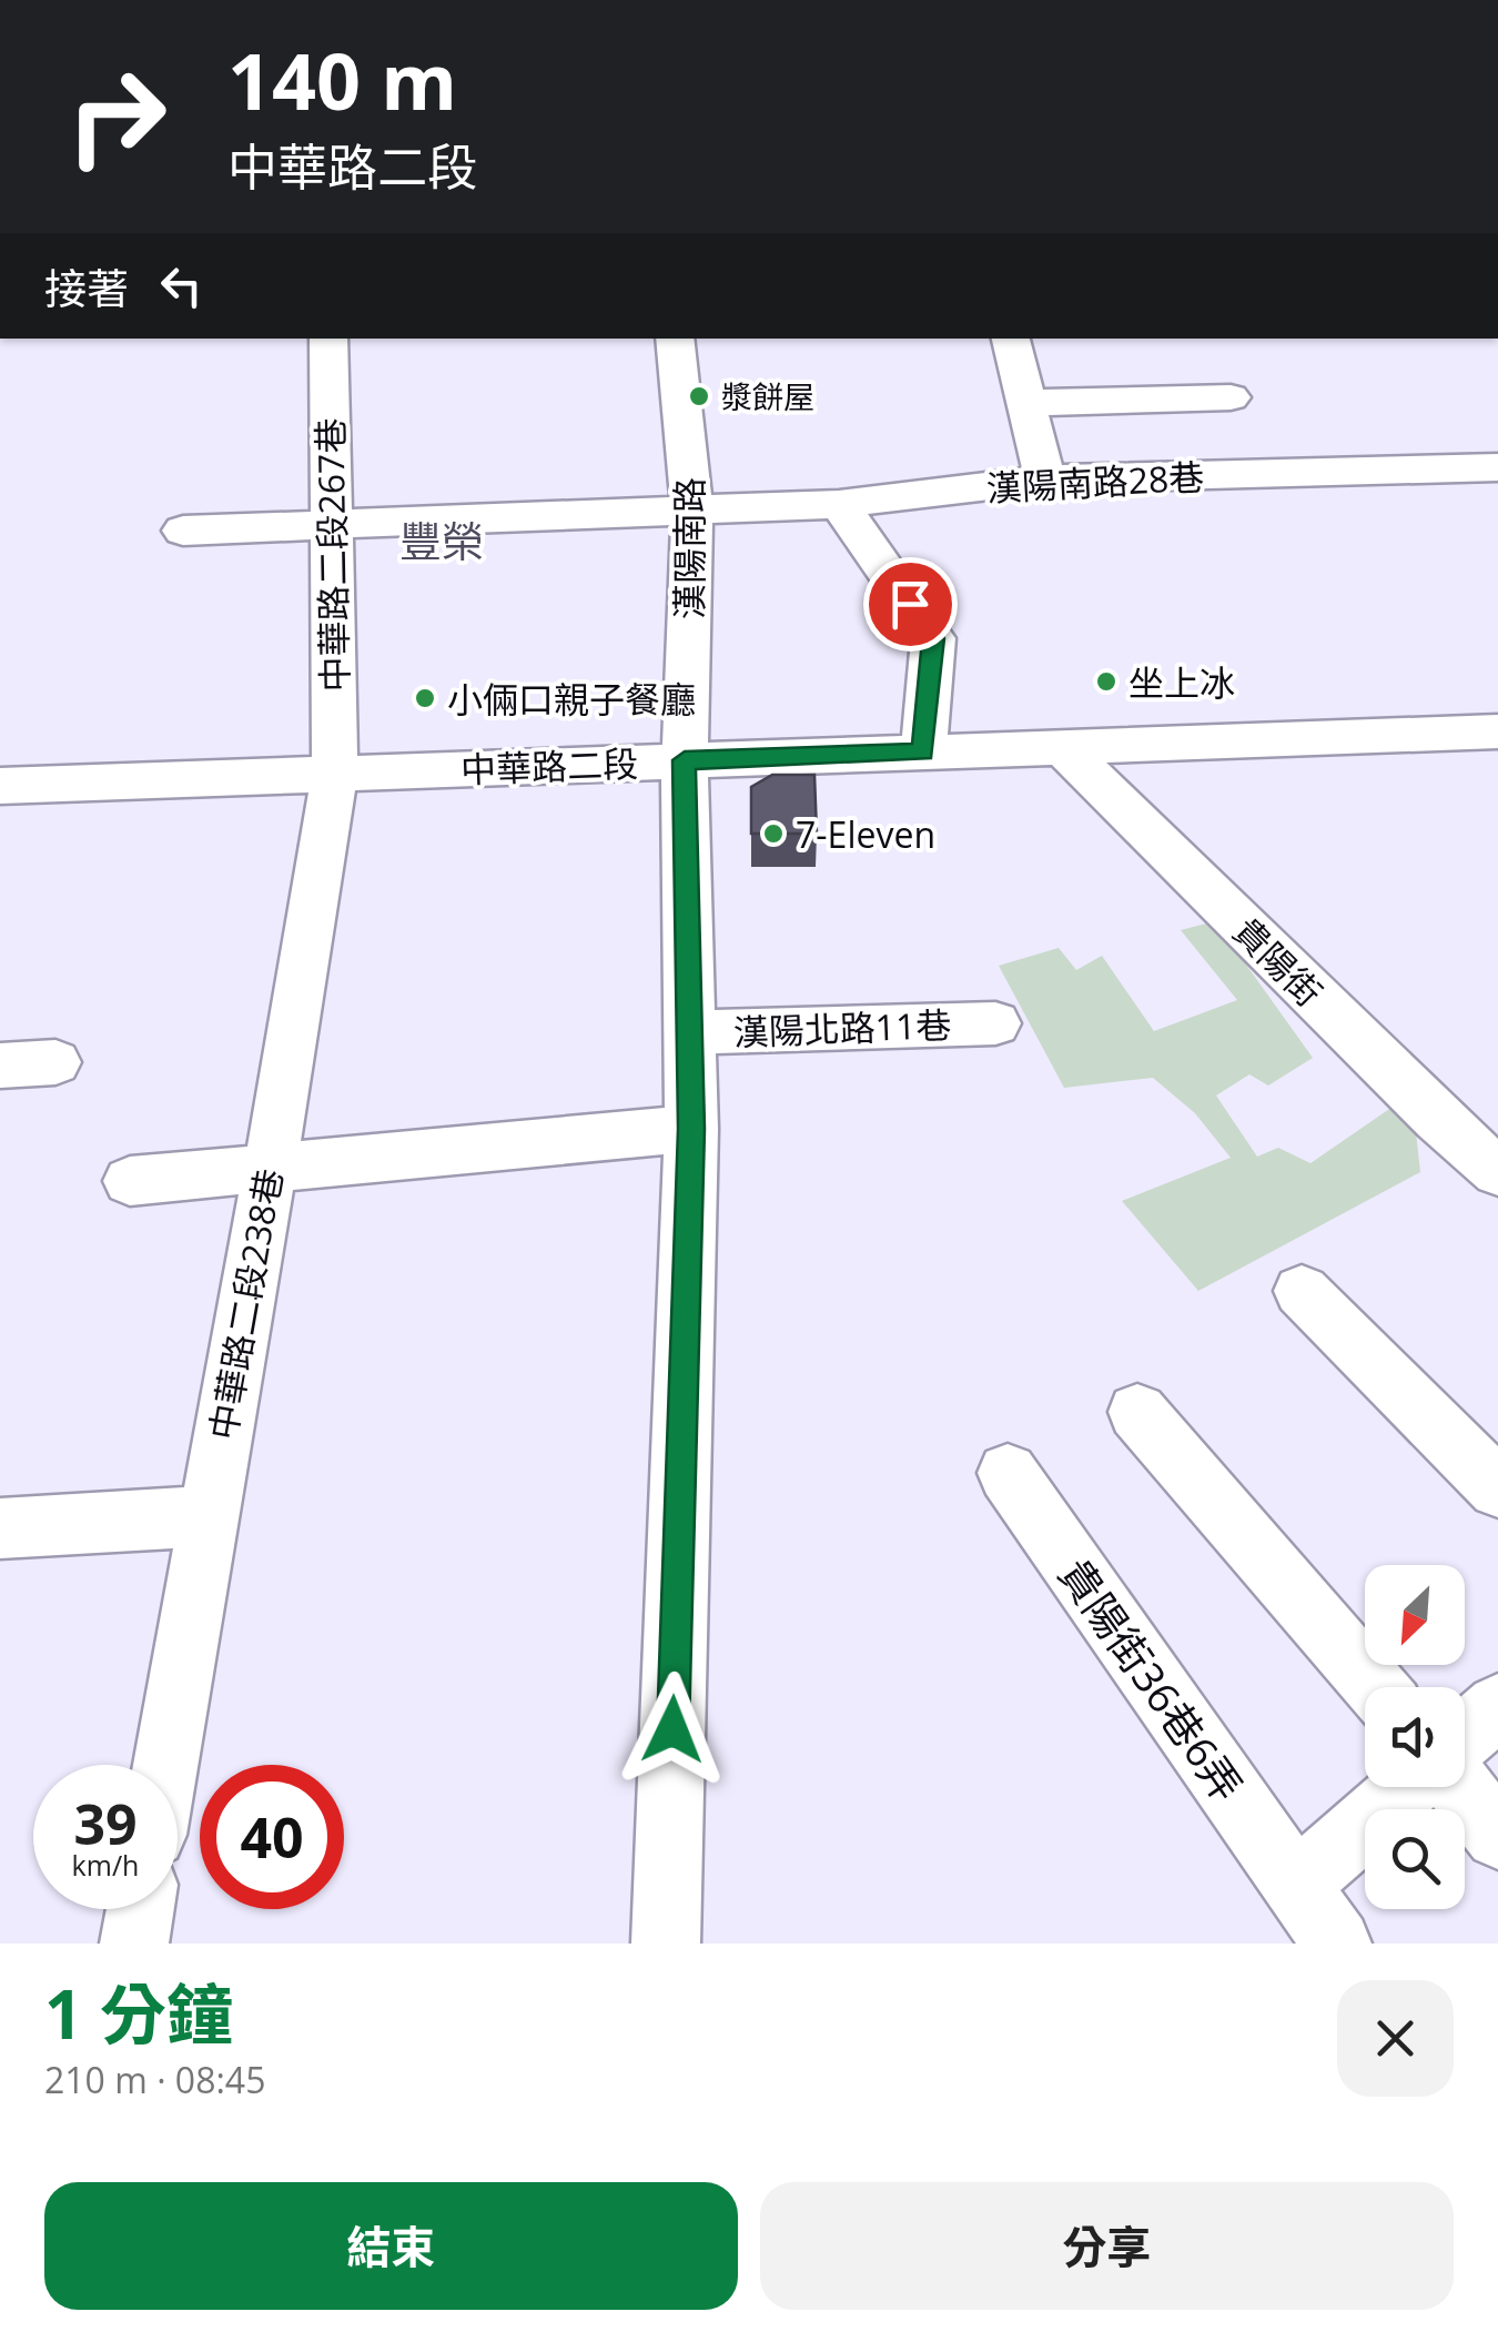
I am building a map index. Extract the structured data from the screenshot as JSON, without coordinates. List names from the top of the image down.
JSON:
{
  "streets": {
    "street": [
      "漢陽南路28巷",
      "漢陽南路",
      "中華路二段267巷",
      "中華路二段",
      "貴陽街",
      "漢陽北路11巷",
      "中華路二段238巷",
      "貴陽街36巷6弄"
    ]
  },
  "crossings": [
    ["漢陽南路28巷", "漢陽南路"],
    ["漢陽南路28巷", "中華路二段267巷"],
    ["漢陽南路", "中華路二段"],
    ["漢陽南路", "漢陽北路11巷"],
    ["中華路二段267巷", "中華路二段"],
    ["中華路二段267巷", "中華路二段238巷"],
    ["中華路二段", "貴陽街"],
    ["中華路二段", "中華路二段238巷"]
  ],
  "districts": ["豐榮"],
  "places": [
    "漿餅屋",
    "坐上冰",
    "小倆口親子餐廳",
    "7-Eleven"
  ],
  "north": "bottom left",
  "page": {
    "turn": ["140 m", "中華路二段"],
    "then": "接著",
    "speed": "39 km/h",
    "limit": "40",
    "heading": ["1 分鐘", "210 m · 08:45"],
    "buttons": ["結束", "分享"]
  }
}
